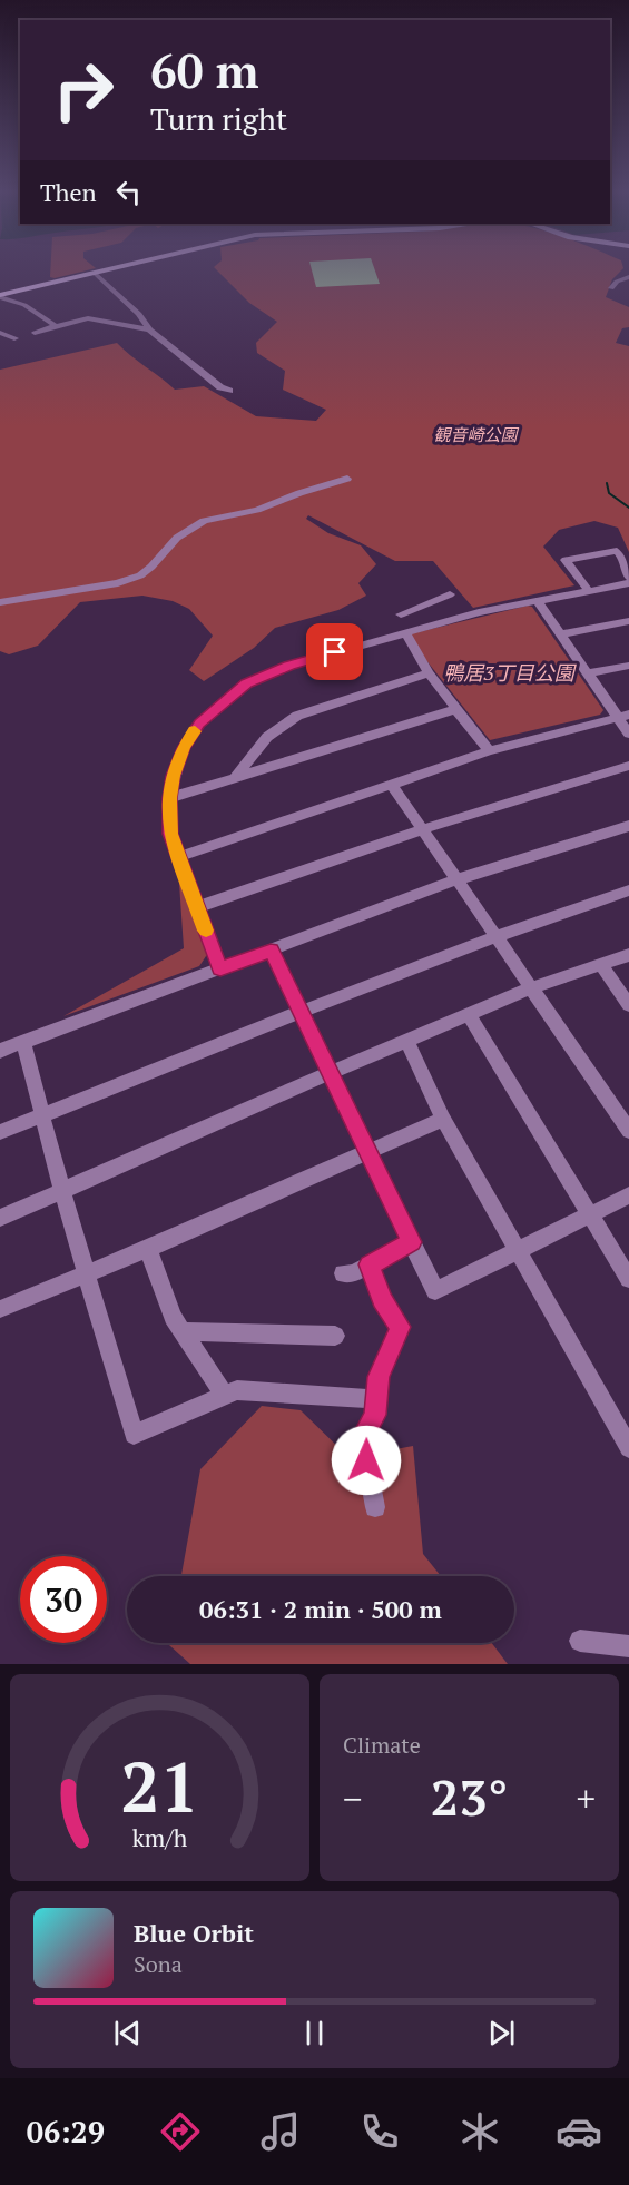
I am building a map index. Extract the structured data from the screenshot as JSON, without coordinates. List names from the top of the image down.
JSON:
{
  "parks": ["観音崎公園", "鴨居3丁目公園"],
  "page": {
    "turn": ["60 m", "Turn right"],
    "then": "Then",
    "limit": "30",
    "trip": "06:31 · 2 min · 500 m",
    "tile": "Climate",
    "heat": ["−", "23°", "+"],
    "song": ["Blue Orbit", "Sona"],
    "tabs": "06:29",
    "gauge": ["21", "km/h"]
  }
}
